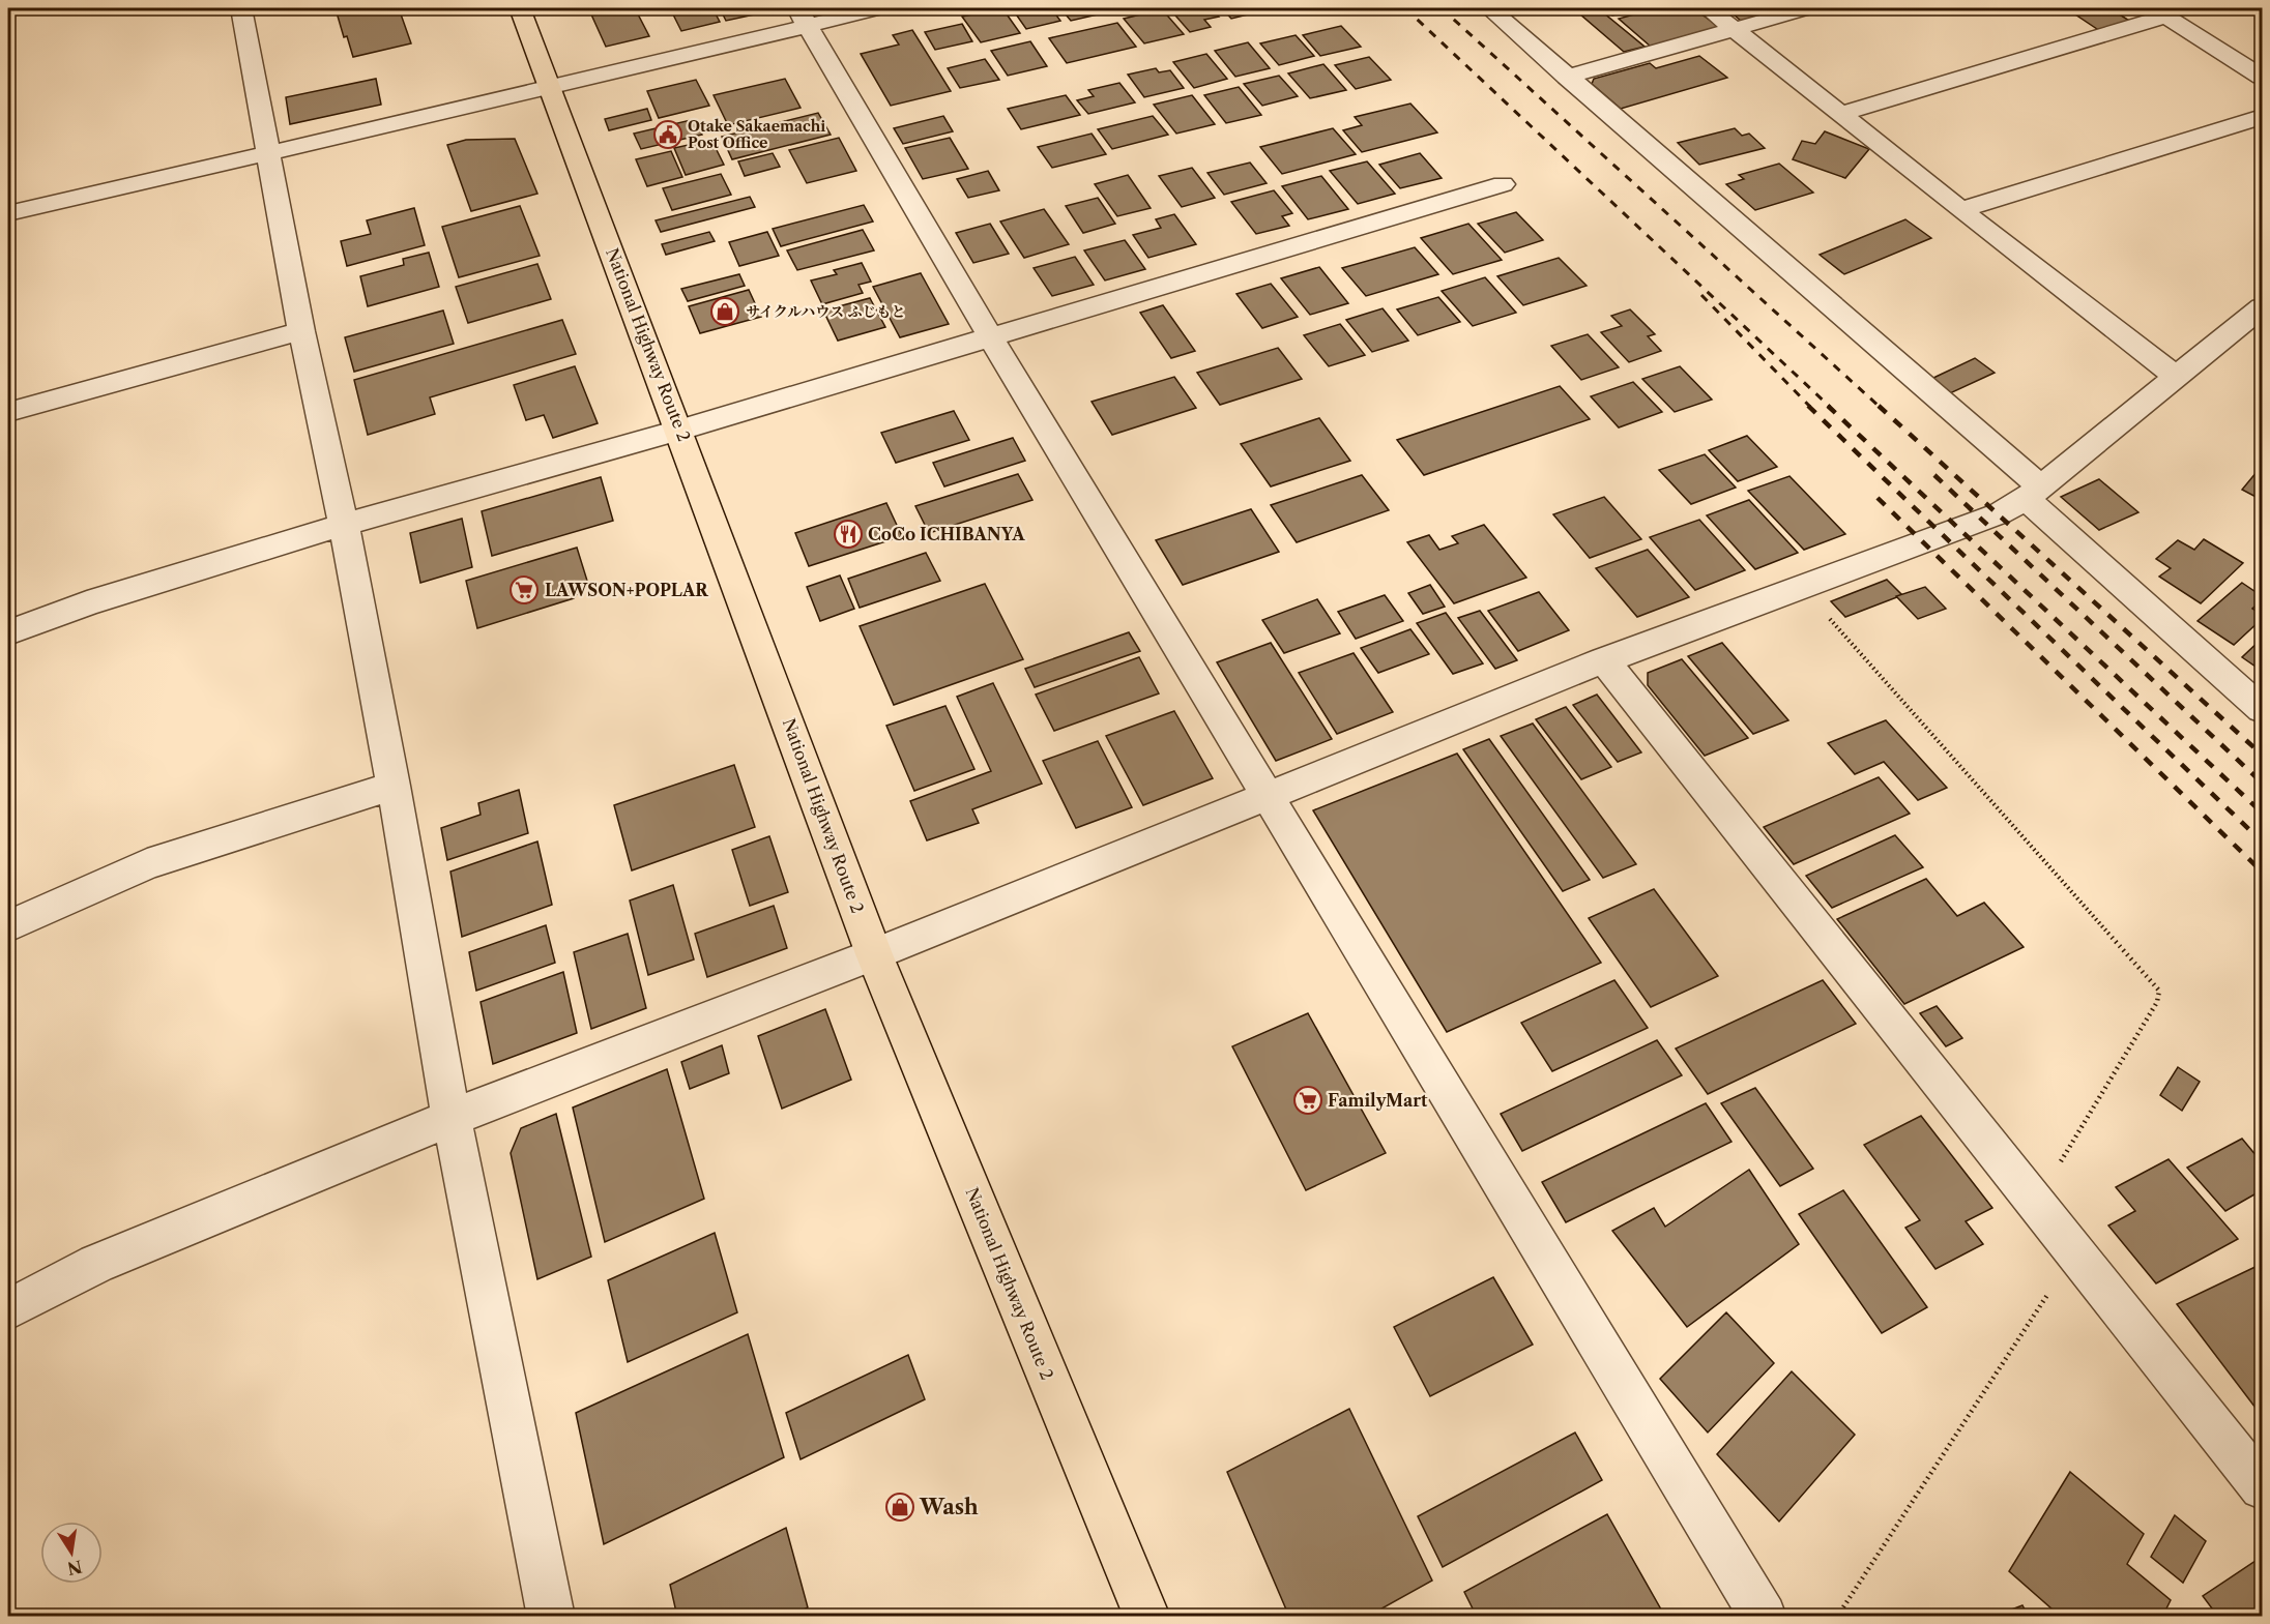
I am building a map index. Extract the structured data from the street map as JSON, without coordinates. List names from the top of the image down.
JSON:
{
  "streets": {
    "highway": ["National Highway Route 2"]
  },
  "places": {
    "public building": ["Otake Sakaemachi Post Office"],
    "shop": ["サイクルハウス ふじもと", "Wash"],
    "restaurant": ["CoCo ICHIBANYA"],
    "supermarket": ["LAWSON+POPLAR", "FamilyMart"]
  },
  "north": "bottom"
}
